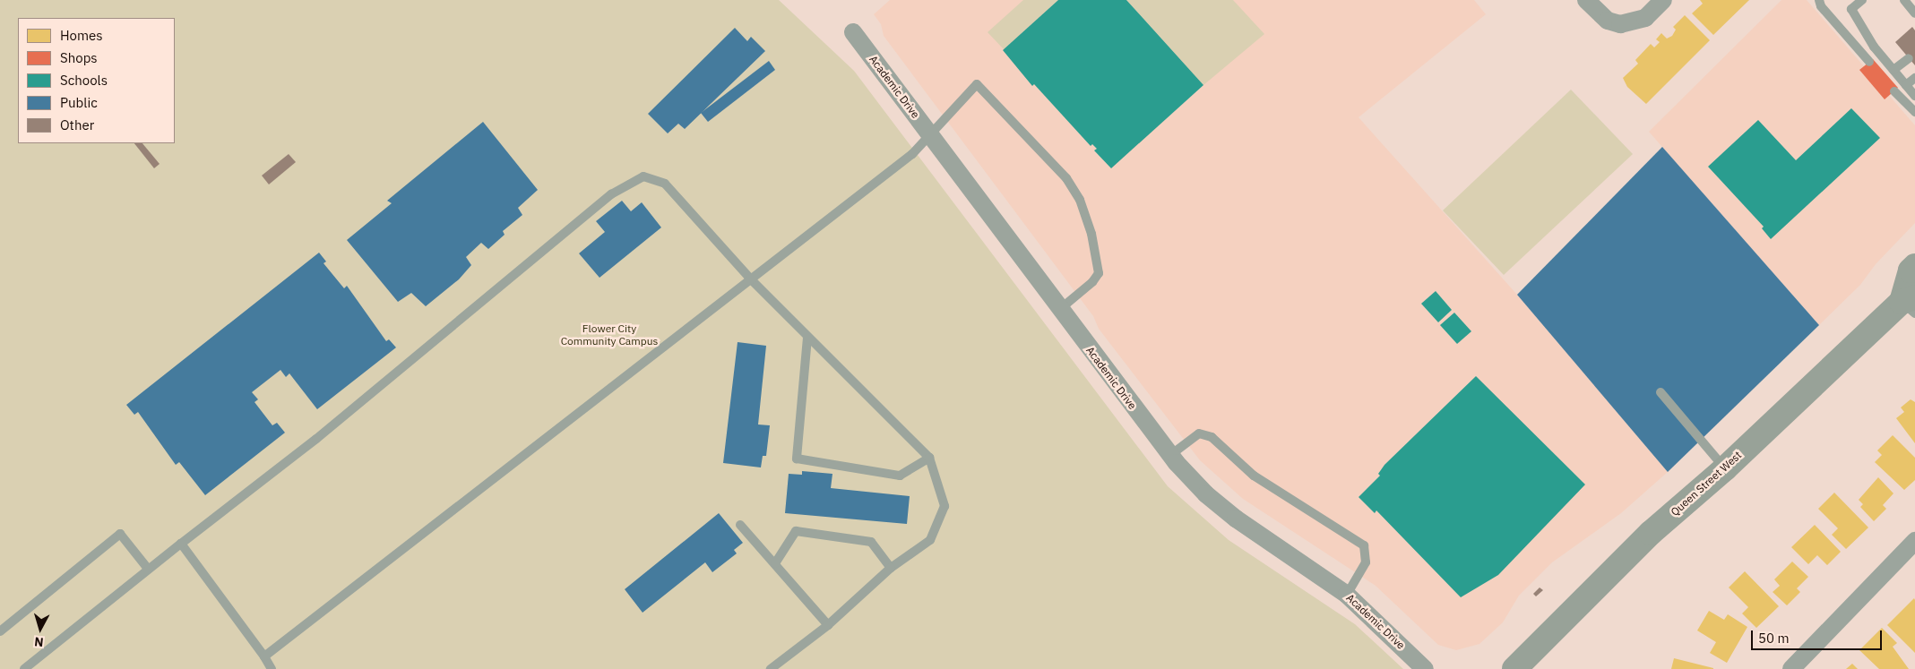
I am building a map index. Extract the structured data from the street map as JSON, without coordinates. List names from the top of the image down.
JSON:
{
  "streets": {
    "main road": ["Queen Street West"],
    "street": ["Academic Drive"]
  },
  "parks": ["Flower City Community Campus"],
  "legend": [
    "Homes",
    "Shops",
    "Schools",
    "Public",
    "Other"
  ],
  "scale_bar": "50 m",
  "north": "bottom"
}
